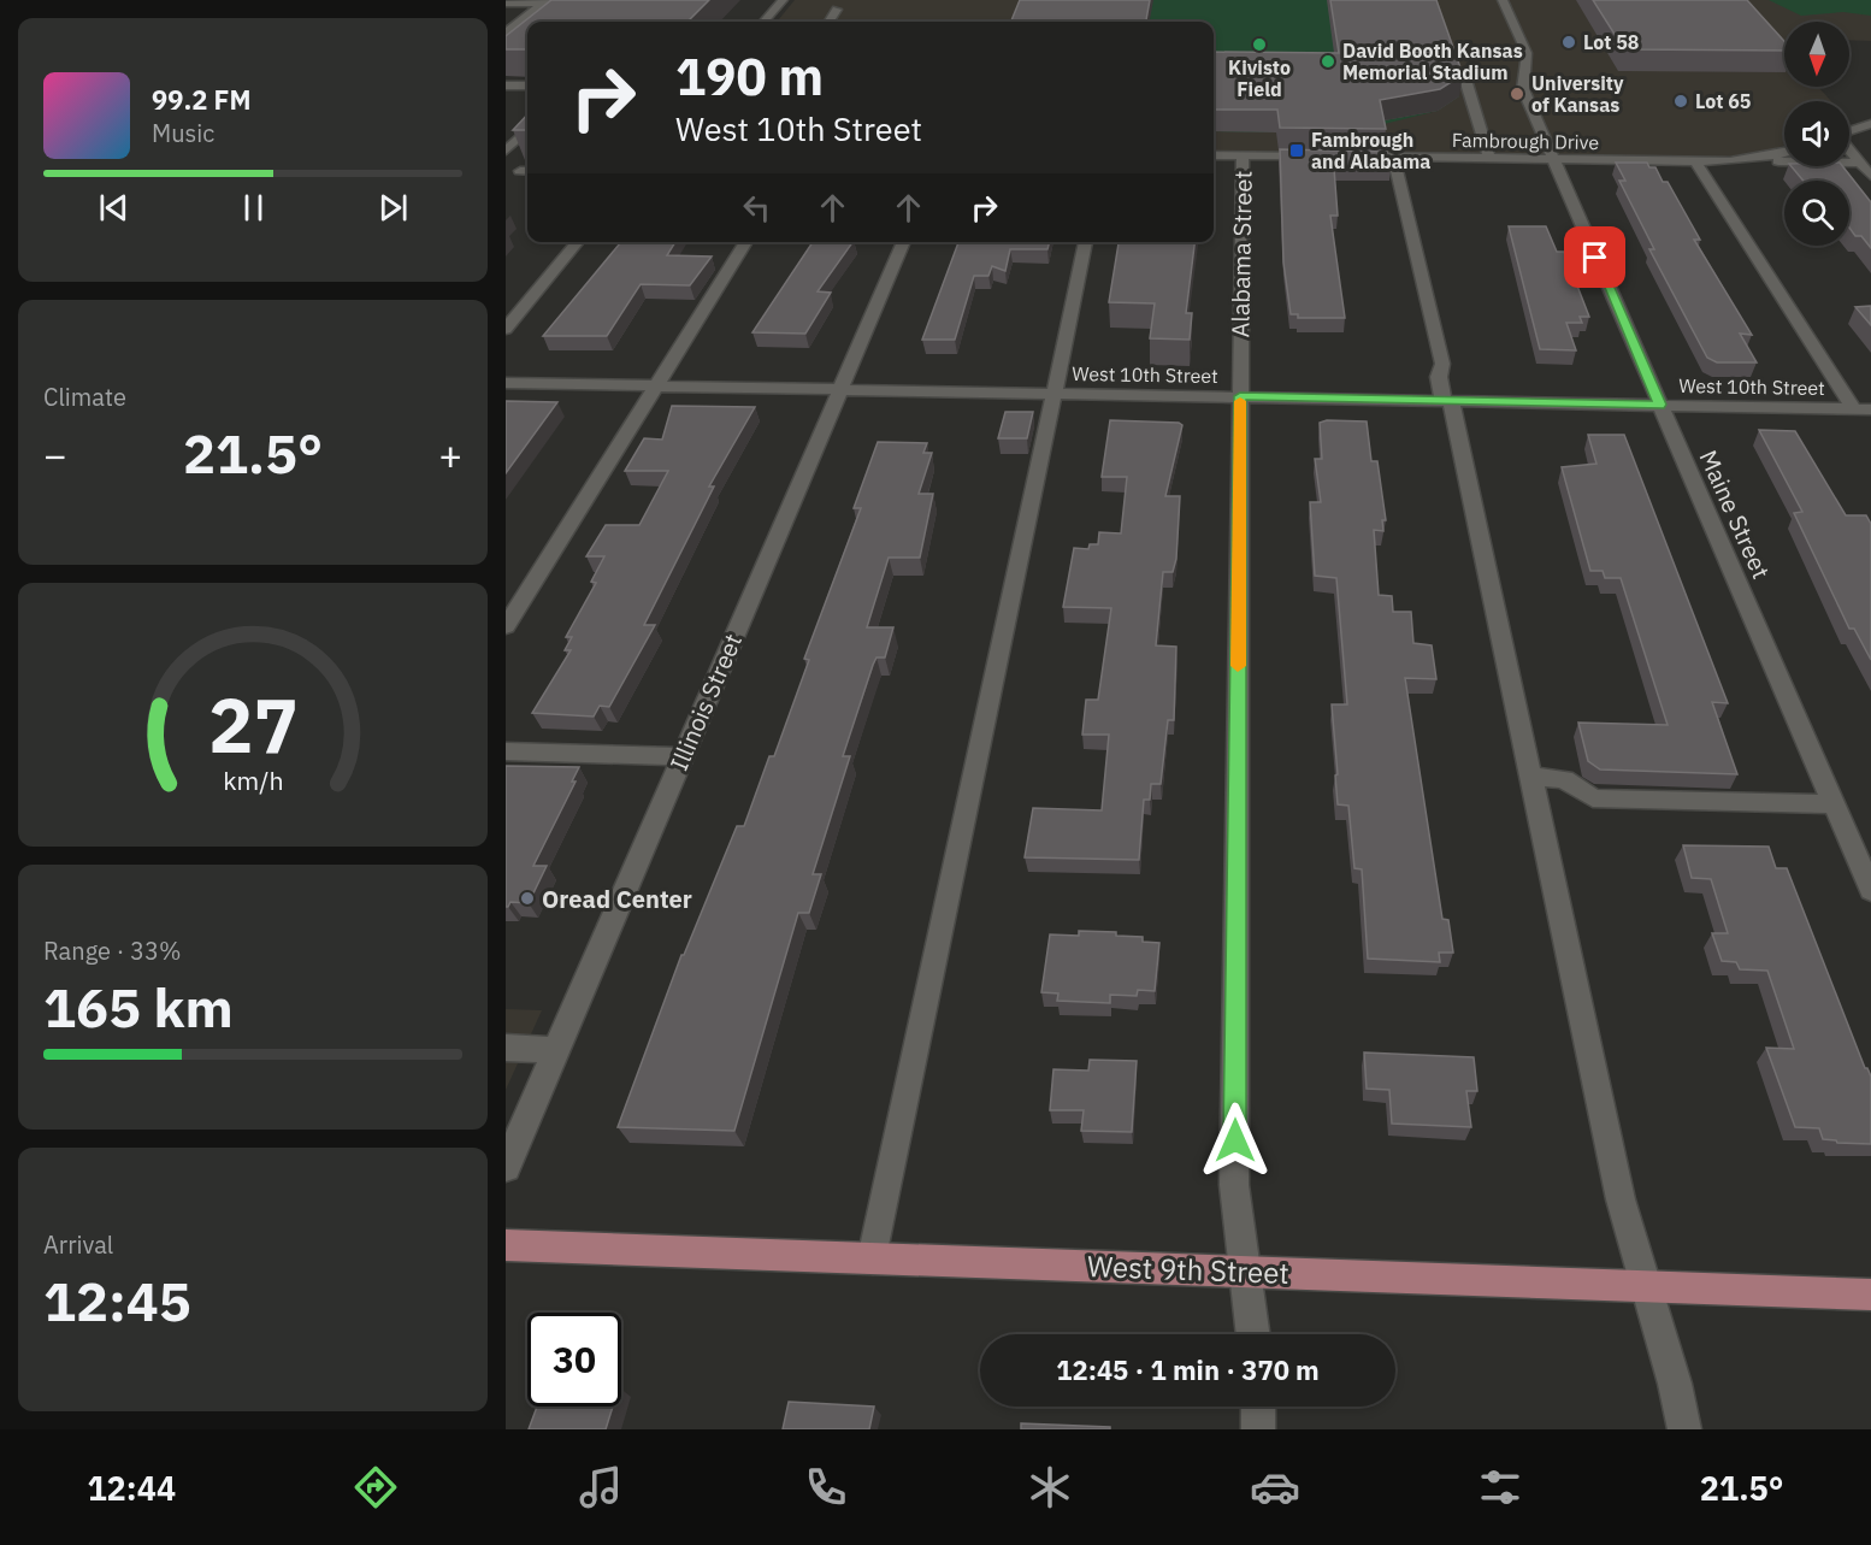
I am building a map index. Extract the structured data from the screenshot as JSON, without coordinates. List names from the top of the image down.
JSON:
{
  "streets": {
    "main road": ["West 9th Street"],
    "street": [
      "Fambrough Drive",
      "Alabama Street",
      "West 10th Street",
      "Maine Street",
      "Illinois Street"
    ]
  },
  "crossings": [
    ["Fambrough Drive", "Maine Street"],
    ["Alabama Street", "West 10th Street"],
    ["Alabama Street", "West 9th Street"],
    ["West 10th Street", "Maine Street"],
    ["West 10th Street", "Illinois Street"]
  ],
  "places": {
    "other": [
      "Lot 58",
      "Kivisto Field",
      "David Booth Kansas Memorial Stadium",
      "University of Kansas",
      "Lot 65",
      "Oread Center"
    ],
    "transit": ["Fambrough and Alabama"]
  },
  "north": "bottom",
  "page": {
    "turn": ["190 m", "West 10th Street"],
    "song": ["99.2 FM", "Music"],
    "tile": [
      "Climate",
      ["Range · 33%", "165 km"],
      ["Arrival", "12:45"]
    ],
    "heat": ["−", "21.5°", "+"],
    "limit": "30",
    "trip": "12:45 · 1 min · 370 m",
    "tabs": ["12:44", "21.5°"],
    "gauge": ["27", "km/h"]
  }
}
